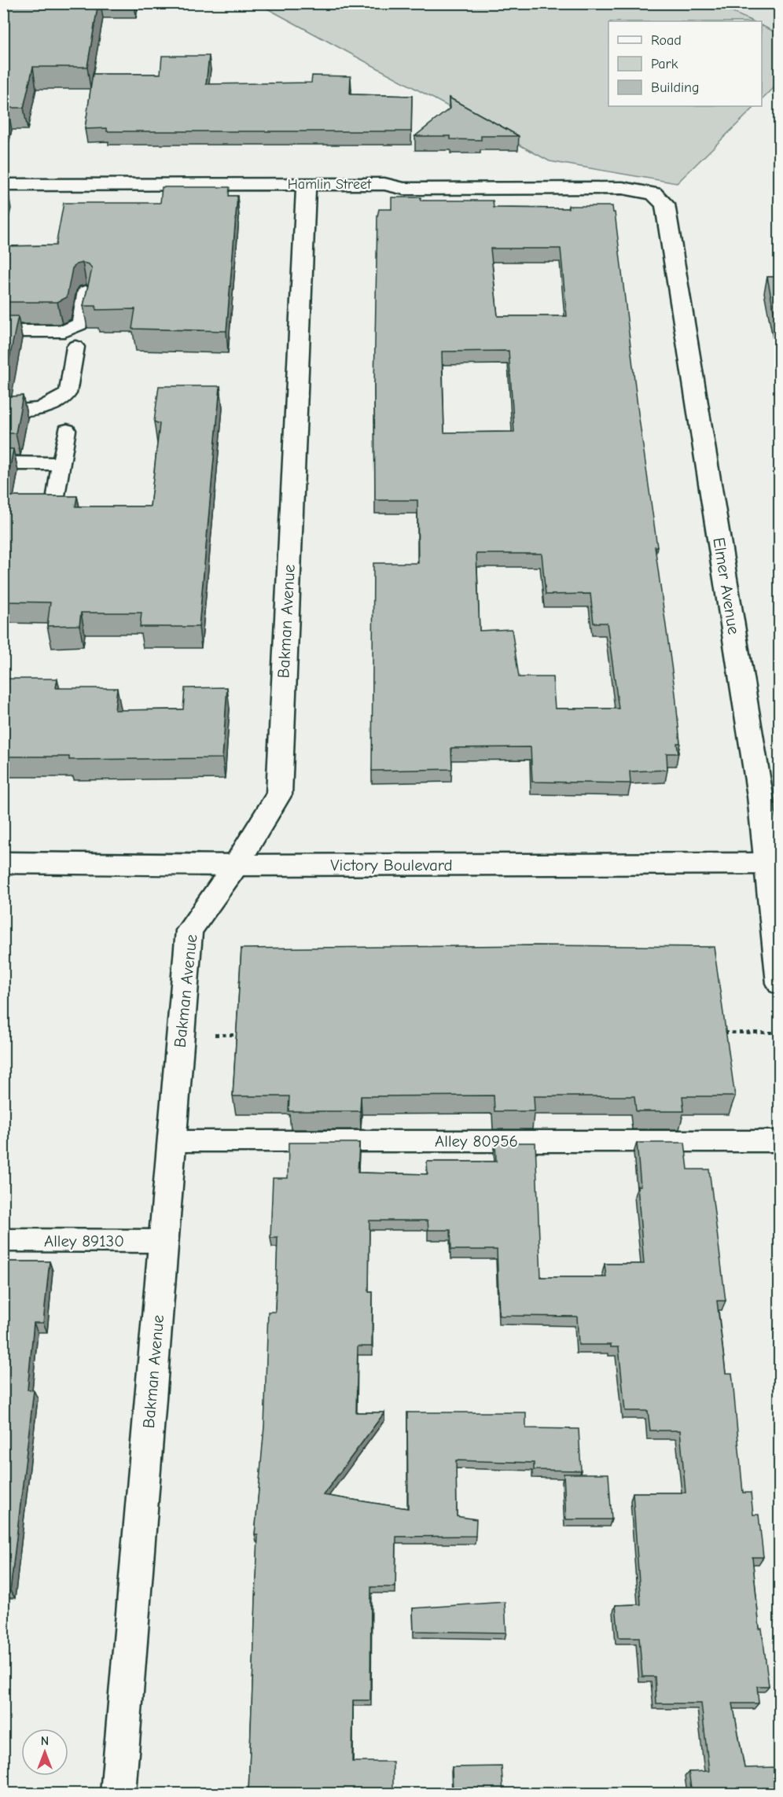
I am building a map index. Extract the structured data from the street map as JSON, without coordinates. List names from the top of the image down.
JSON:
{
  "streets": {
    "street": [
      "Hamlin Street",
      "Elmer Avenue",
      "Bakman Avenue",
      "Victory Boulevard"
    ],
    "lane": ["Alley 80956", "Alley 89130"]
  },
  "crossings": [
    ["Hamlin Street", "Elmer Avenue"],
    ["Hamlin Street", "Bakman Avenue"],
    ["Elmer Avenue", "Victory Boulevard"],
    ["Bakman Avenue", "Victory Boulevard"],
    ["Bakman Avenue", "Alley 80956"],
    ["Bakman Avenue", "Alley 89130"]
  ],
  "legend": ["Road", "Park", "Building"],
  "north": "top"
}
